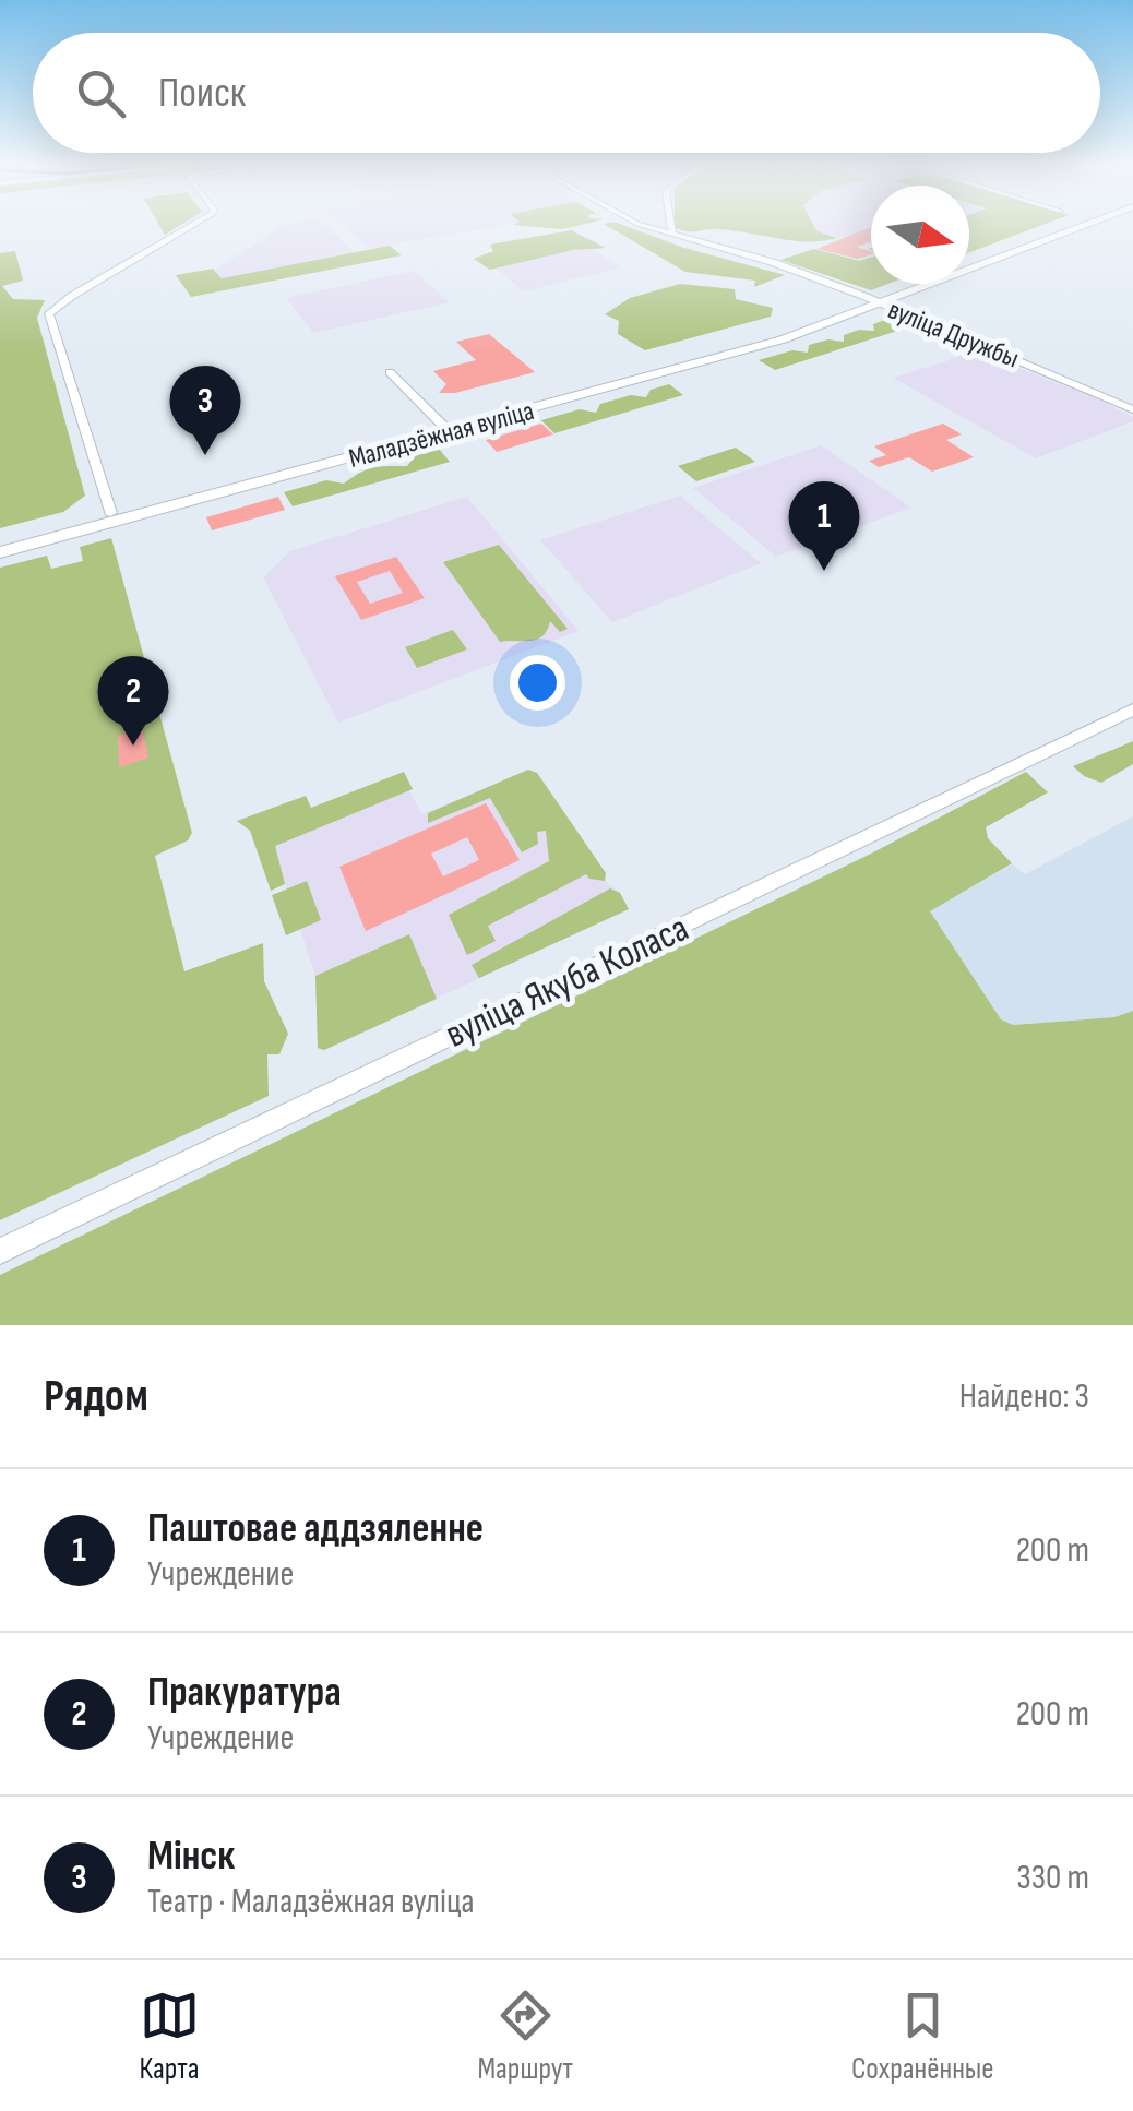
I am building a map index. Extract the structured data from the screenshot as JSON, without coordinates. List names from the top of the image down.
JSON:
{
  "streets": {
    "main road": ["Маладзёжная вуліца"],
    "street": ["вуліца Дружбы", "вуліца Якуба Коласа"]
  },
  "crossings": [
    ["вуліца Дружбы", "Маладзёжная вуліца"]
  ],
  "north": "right",
  "page": {
    "search": "Поиск",
    "pins": ["3", "1", "2"],
    "heading": ["Рядом", "Найдено: 3"],
    "list": [
      {
        "mark": "1",
        "name": "Паштовае аддзяленне",
        "note": "Учреждение",
        "value": "200 m"
      },
      {
        "mark": "2",
        "name": "Пракуратура",
        "note": "Учреждение",
        "value": "200 m"
      },
      {
        "mark": "3",
        "name": "Мінск",
        "note": "Театр · Маладзёжная вуліца",
        "value": "330 m"
      }
    ],
    "nav": ["Карта", "Маршрут", "Сохранённые"]
  }
}
